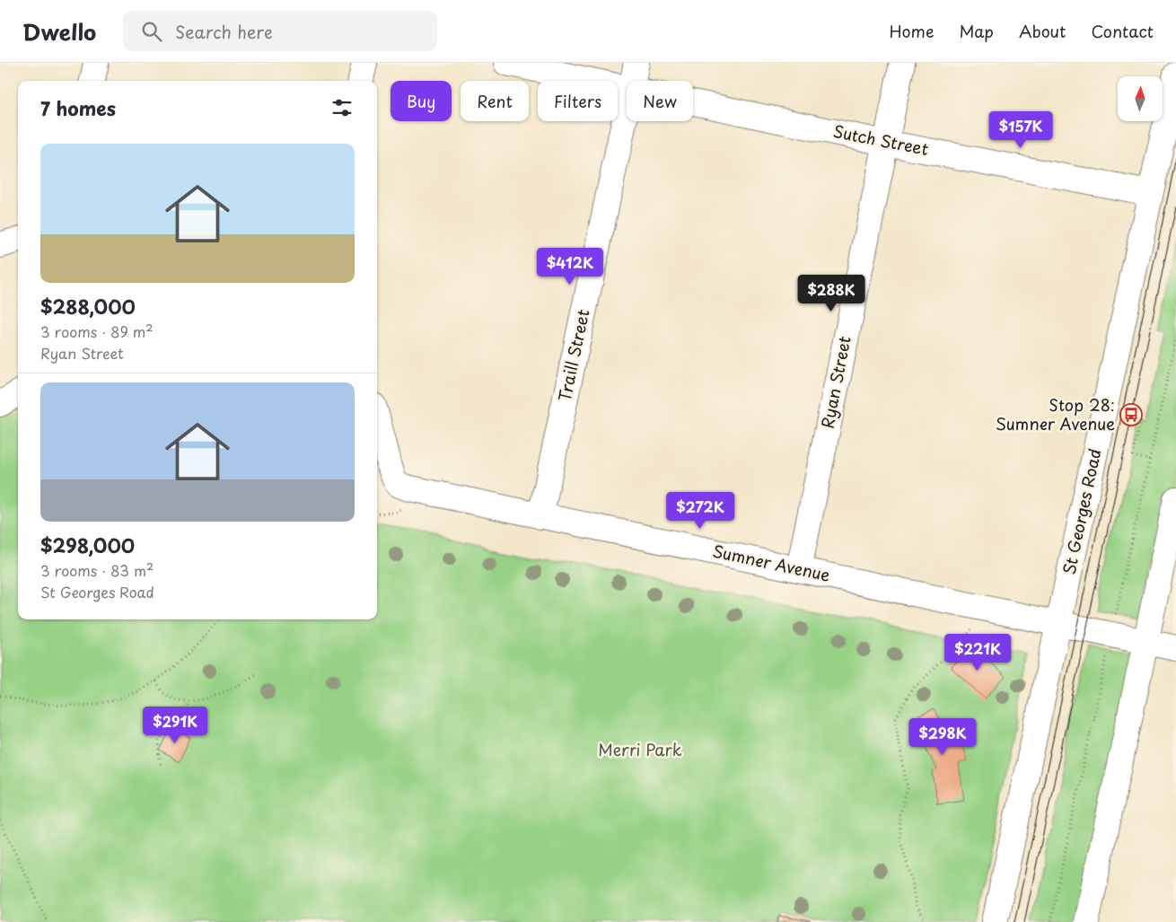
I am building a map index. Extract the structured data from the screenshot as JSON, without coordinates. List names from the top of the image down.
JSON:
{
  "streets": {
    "main road": [
      "Sutch Street",
      "Traill Street",
      "Ryan Street",
      "St Georges Road",
      "Sumner Avenue"
    ]
  },
  "crossings": [
    ["Sutch Street", "Ryan Street"],
    ["Sutch Street", "St Georges Road"],
    ["Traill Street", "Sumner Avenue"],
    ["Ryan Street", "Sumner Avenue"],
    ["St Georges Road", "Sumner Avenue"]
  ],
  "parks": ["Merri Park"],
  "places": {
    "bus stop": ["Stop 28: Sumner Avenue"]
  },
  "north": "top",
  "page": {
    "header": "Dwello",
    "search": "Search here",
    "nav": [
      "Home",
      "Map",
      "About",
      "Contact"
    ],
    "chip": [
      "Buy",
      "Rent",
      "Filters",
      "New"
    ],
    "heading": "7 homes",
    "price": [
      "$157K",
      "$412K",
      "$288K",
      "$272K",
      "$221K",
      "$291K",
      "$298K"
    ],
    "list": [
      {
        "name": "$288,000",
        "note": "3 rooms · 89 m² · Ryan Street"
      },
      {
        "name": "$298,000",
        "note": "3 rooms · 83 m² · St Georges Road"
      }
    ]
  }
}
